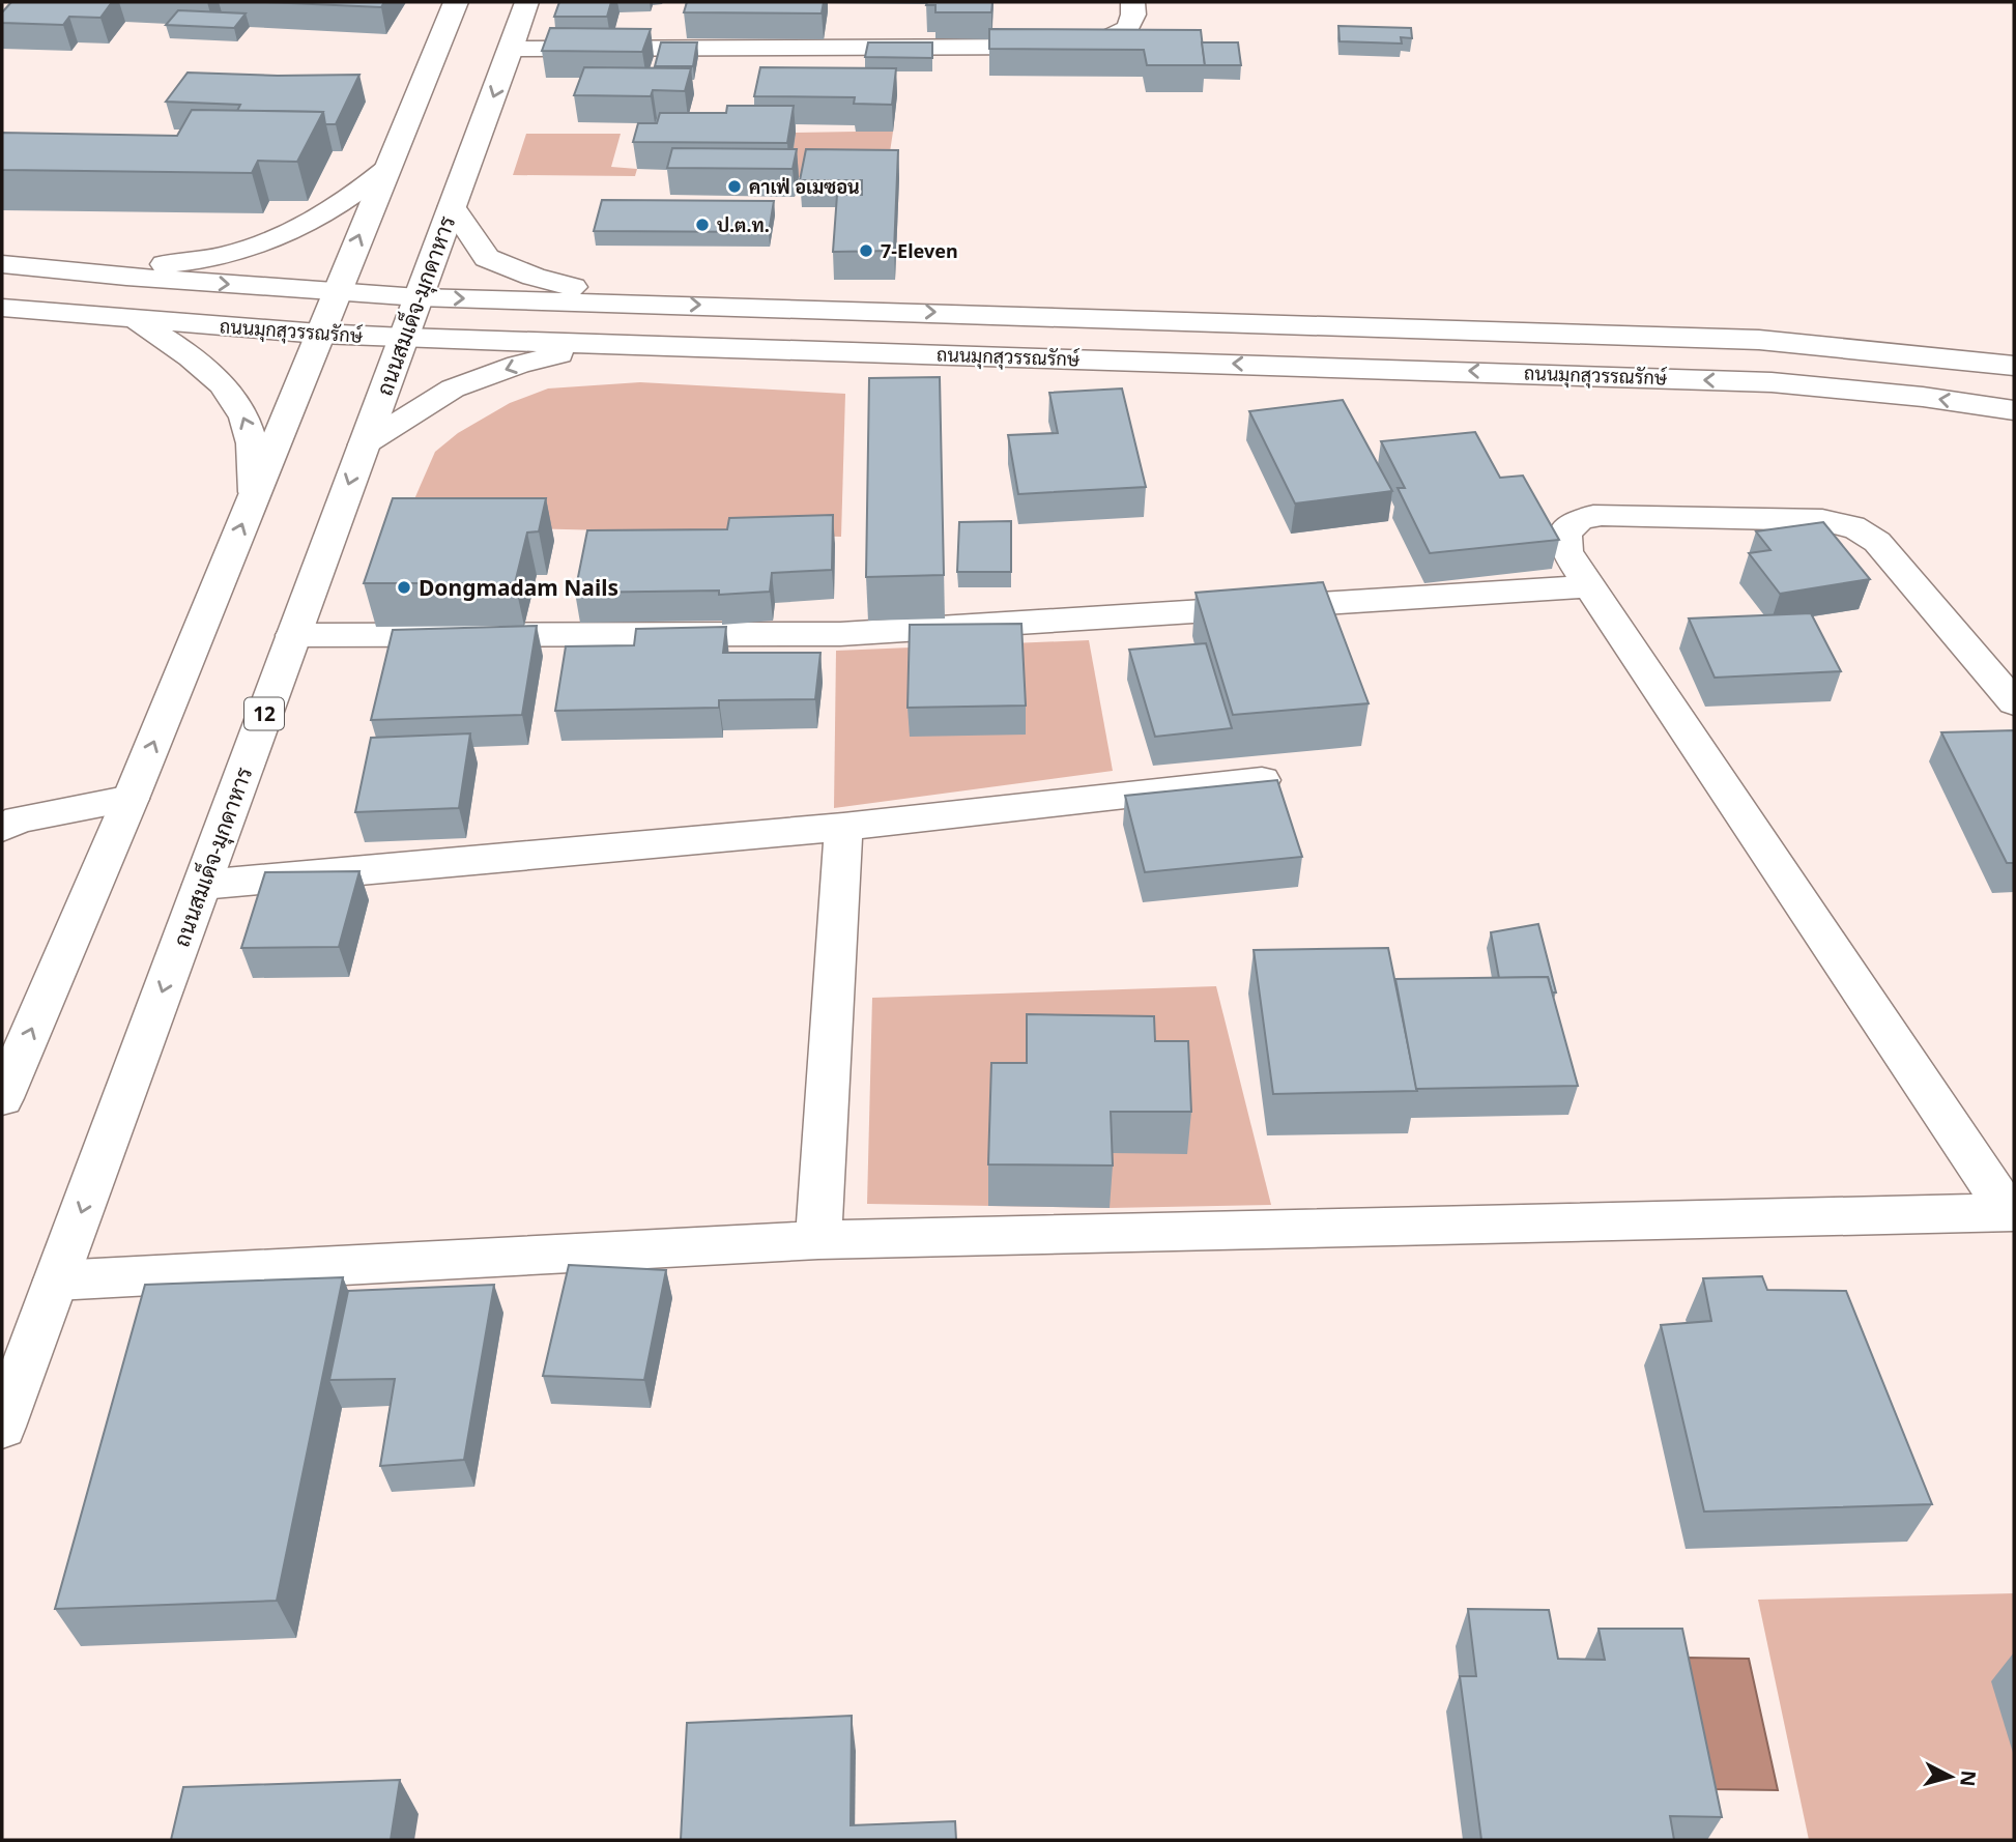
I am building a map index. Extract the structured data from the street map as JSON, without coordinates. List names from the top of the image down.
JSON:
{
  "streets": {
    "main road": ["ถนนสมเด็จ-มุกดาหาร", "ถนนมุกสุวรรณรักษ์", "12"]
  },
  "crossings": [
    ["ถนนสมเด็จ-มุกดาหาร", "ถนนมุกสุวรรณรักษ์"]
  ],
  "places": [
    "คาเฟ่ อเมซอน",
    "ป.ต.ท.",
    "7-Eleven",
    "Dongmadam Nails"
  ],
  "north": "right"
}
